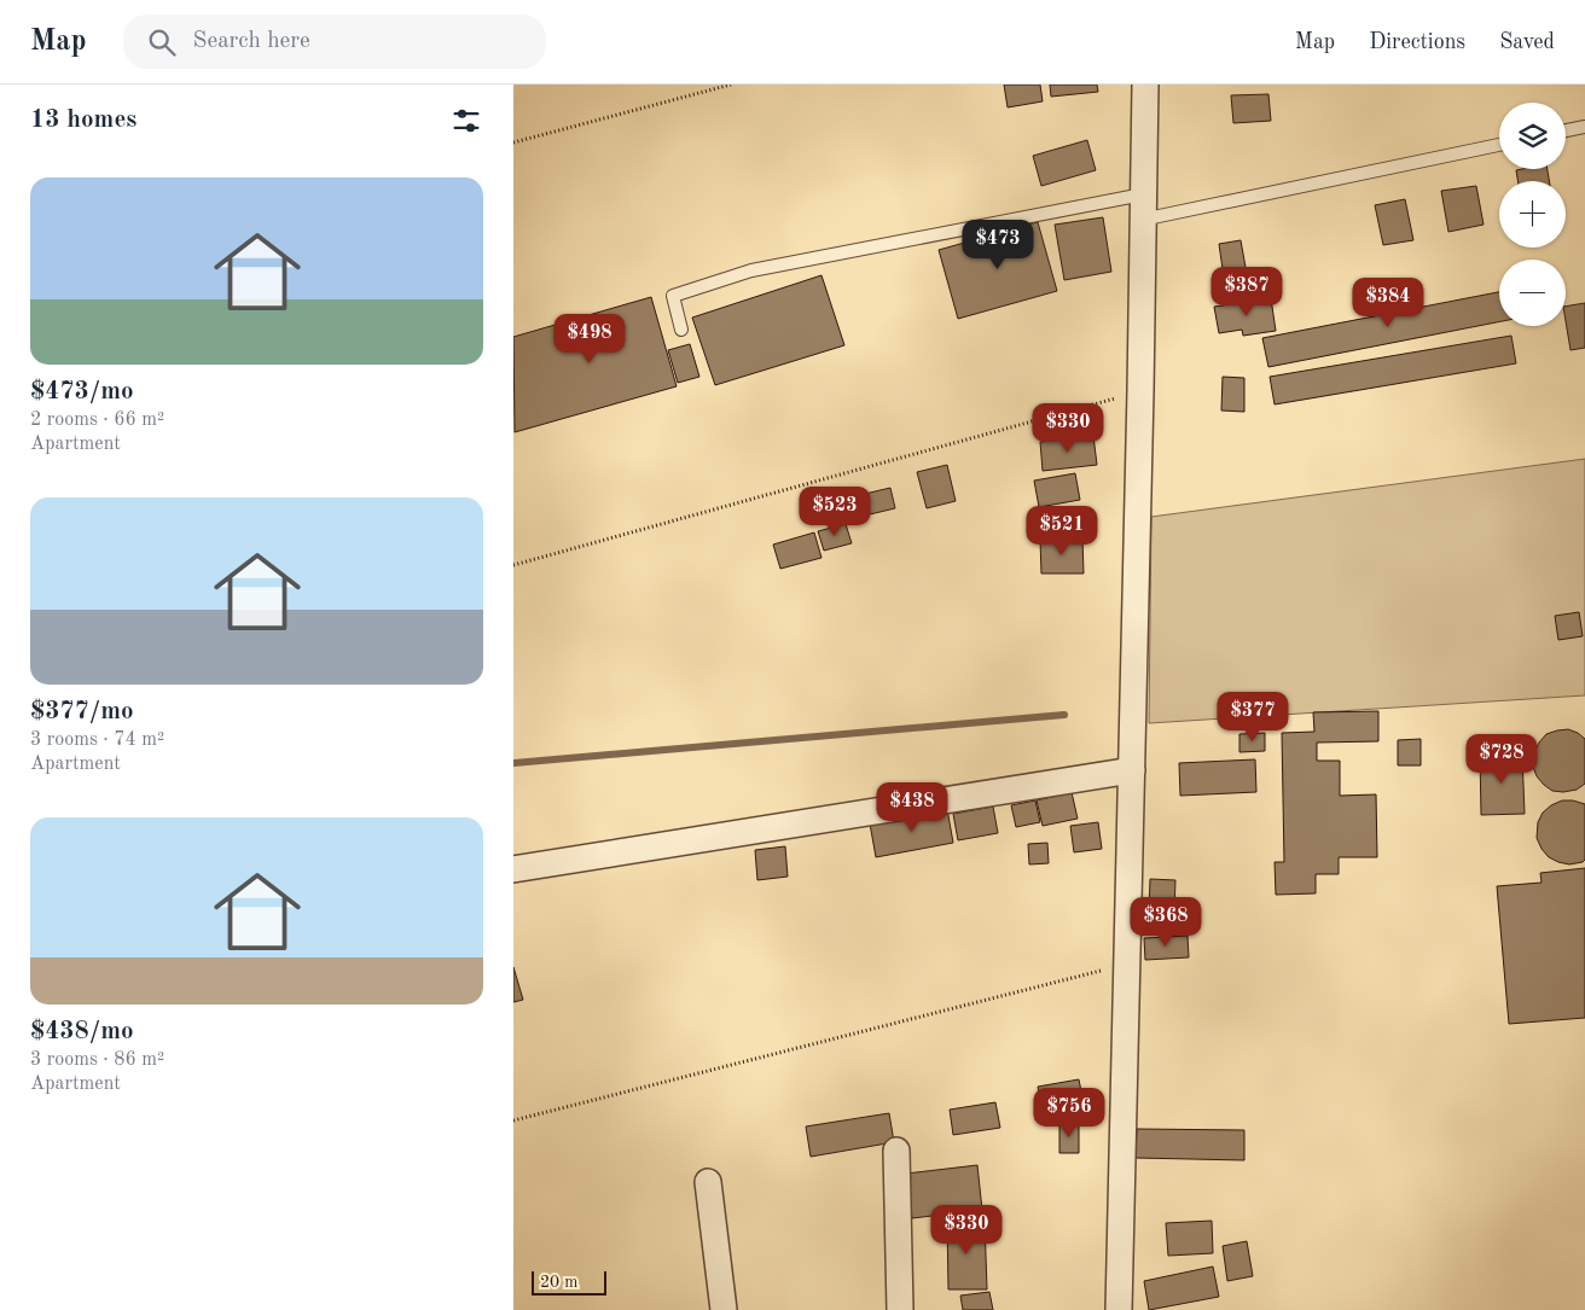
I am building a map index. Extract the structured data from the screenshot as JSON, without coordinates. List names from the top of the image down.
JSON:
{
  "scale_bar": "20 m",
  "page": {
    "header": "Map",
    "search": "Search here",
    "nav": ["Map", "Directions", "Saved"],
    "heading": "13 homes",
    "map_buttons": ["+", "−"],
    "list": [
      {
        "name": "$473/mo",
        "note": "2 rooms · 66 m² · Apartment"
      },
      {
        "name": "$377/mo",
        "note": "3 rooms · 74 m² · Apartment"
      },
      {
        "name": "$438/mo",
        "note": "3 rooms · 86 m² · Apartment"
      }
    ],
    "price": [
      "$473",
      "$387",
      "$384",
      "$498",
      "$330",
      "$523",
      "$521",
      "$377",
      "$728",
      "$438",
      "$368",
      "$756",
      "$330"
    ],
    "scale": "20 m"
  }
}
